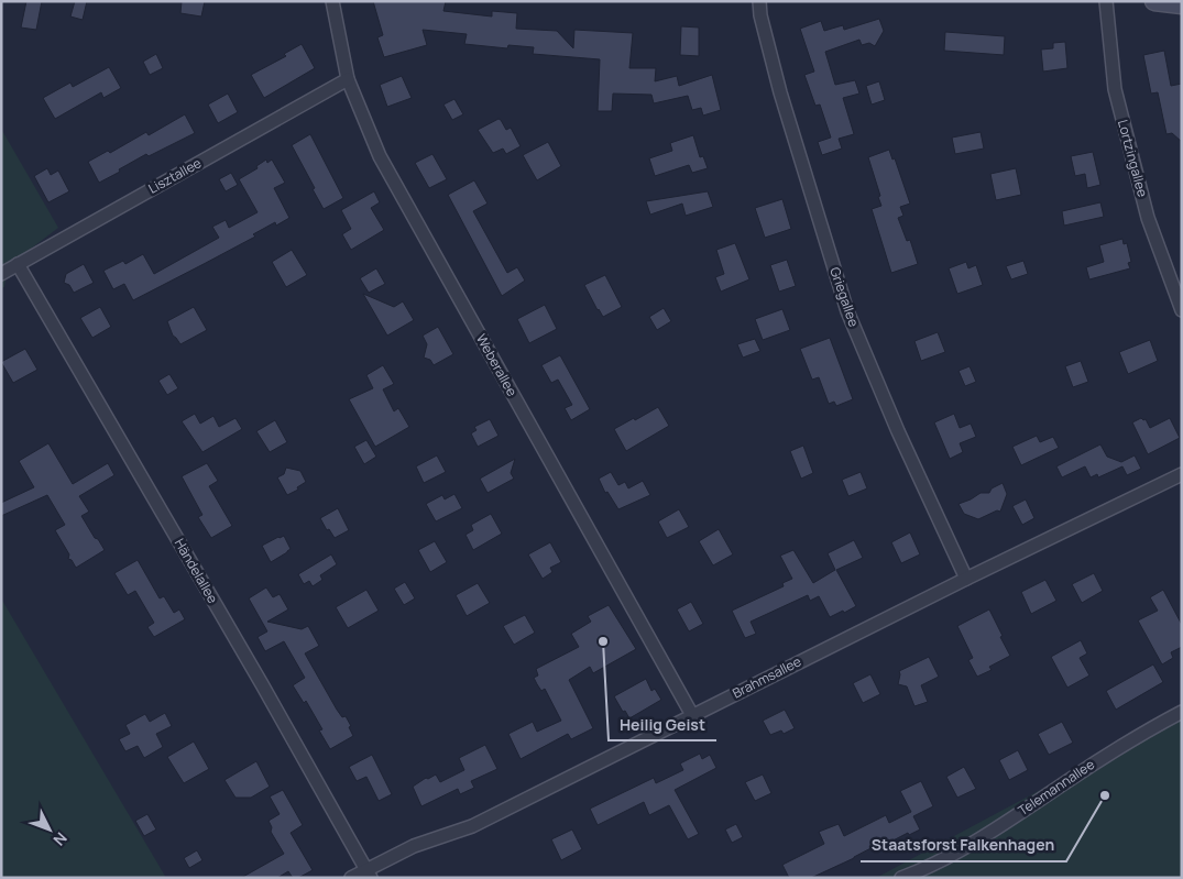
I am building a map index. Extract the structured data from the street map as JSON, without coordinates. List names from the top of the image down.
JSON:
{
  "streets": {
    "street": [
      "Lortzingallee",
      "Lisztallee",
      "Griegallee",
      "Weberallee",
      "Händelallee",
      "Brahmsallee",
      "Telemannallee"
    ]
  },
  "crossings": [
    ["Lisztallee", "Weberallee"],
    ["Lisztallee", "Händelallee"],
    ["Griegallee", "Brahmsallee"],
    ["Weberallee", "Brahmsallee"],
    ["Händelallee", "Brahmsallee"]
  ],
  "places": ["Heilig Geist", "Staatsforst Falkenhagen"],
  "north": "bottom right"
}
